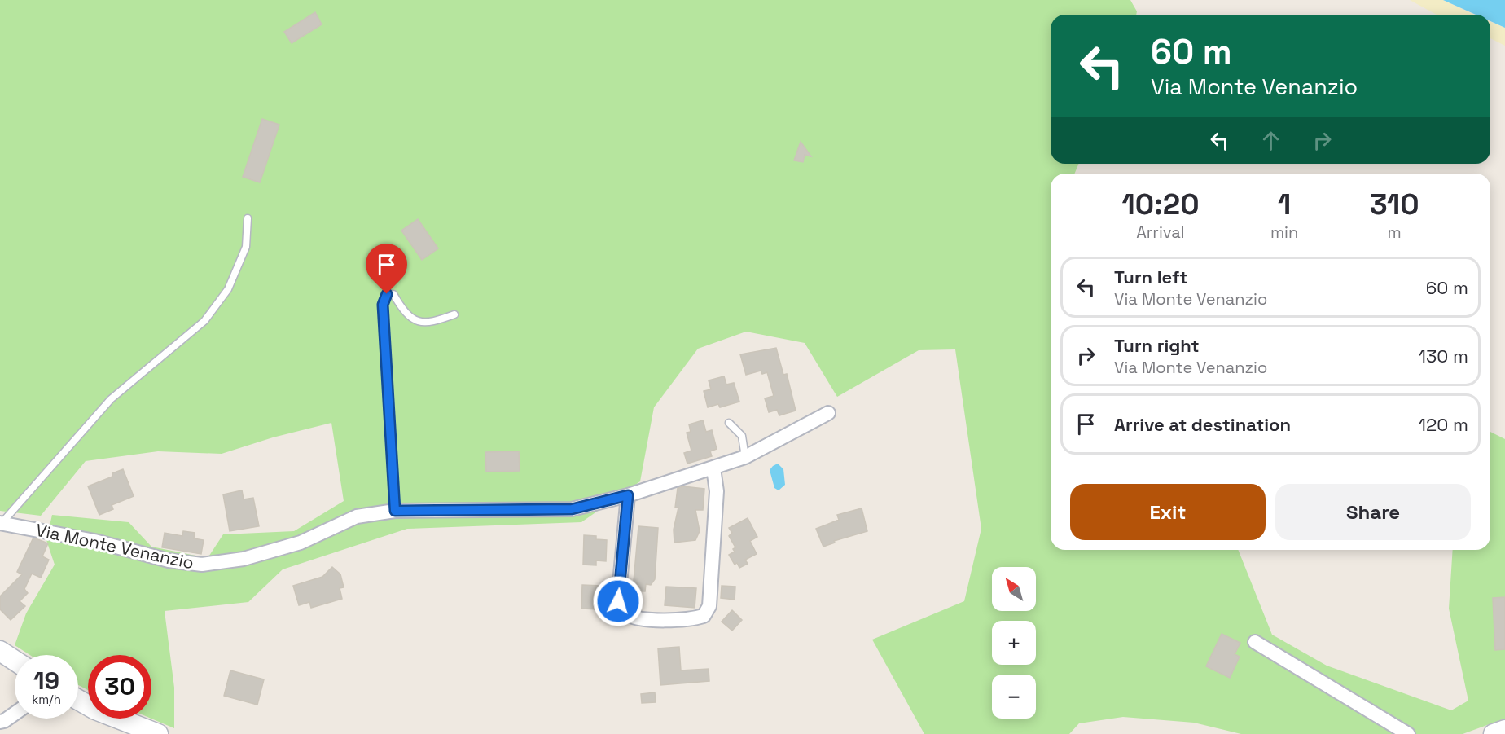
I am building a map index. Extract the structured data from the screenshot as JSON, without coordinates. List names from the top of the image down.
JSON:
{
  "streets": {
    "street": ["Via Monte Venanzio"]
  },
  "north": "top left",
  "page": {
    "turn": ["60 m", "Via Monte Venanzio"],
    "eta": [
      "10:20",
      "Arrival",
      "1",
      "min",
      "310",
      "m"
    ],
    "list": [
      {
        "name": "Turn left",
        "note": "Via Monte Venanzio",
        "value": "60 m"
      },
      {
        "name": "Turn right",
        "note": "Via Monte Venanzio",
        "value": "130 m"
      },
      {
        "name": "Arrive at destination",
        "value": "120 m"
      }
    ],
    "buttons": ["Exit", "Share"],
    "map_buttons": ["+", "−"],
    "speed": "19 km/h",
    "limit": "30"
  }
}
